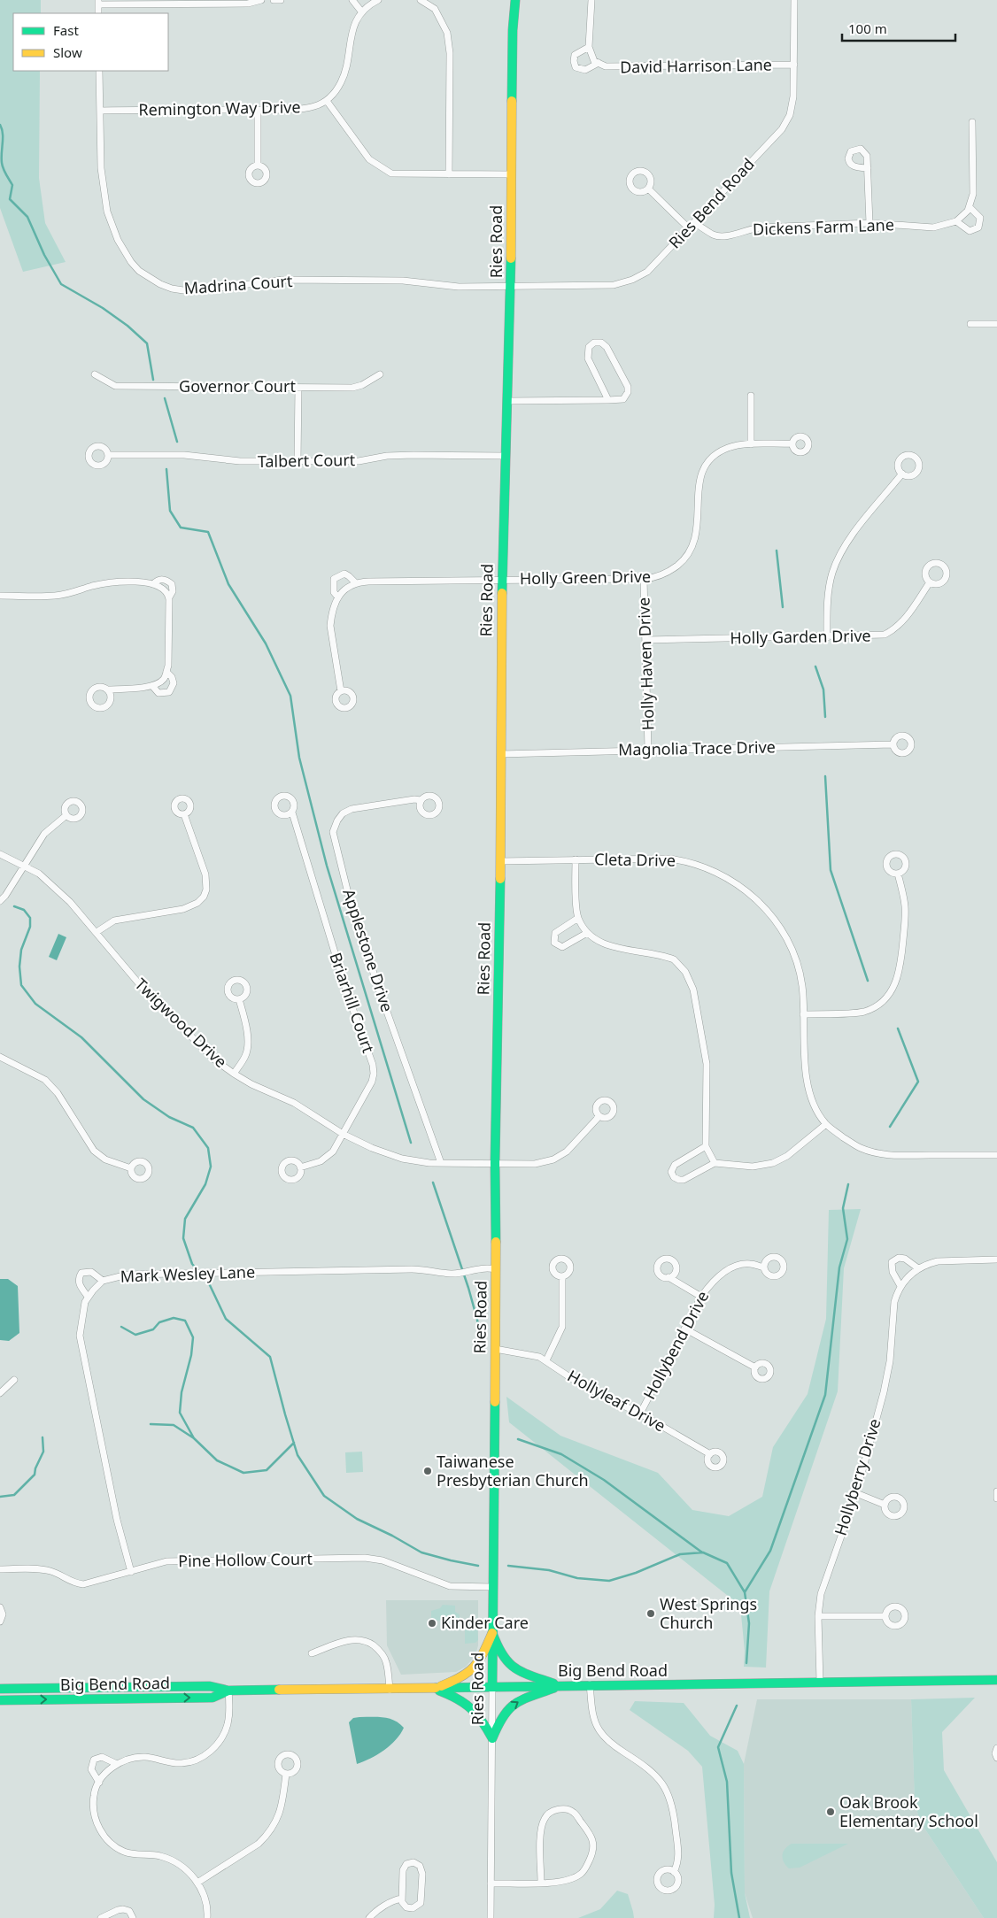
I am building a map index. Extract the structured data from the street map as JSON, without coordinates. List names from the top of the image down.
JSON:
{
  "streets": {
    "street": [
      "David Harrison Lane",
      "Remington Way Drive",
      "Ries Bend Road",
      "Dickens Farm Lane",
      "Ries Road",
      "Madrina Court",
      "Governor Court",
      "Talbert Court",
      "Holly Green Drive",
      "Holly Garden Drive",
      "Holly Haven Drive",
      "Magnolia Trace Drive",
      "Cleta Drive",
      "Applestone Drive",
      "Briarhill Court",
      "Twigwood Drive",
      "Mark Wesley Lane",
      "Hollybend Drive",
      "Hollyleaf Drive",
      "Hollyberry Drive",
      "Pine Hollow Court",
      "Big Bend Road"
    ]
  },
  "crossings": [
    ["David Harrison Lane", "Ries Bend Road"],
    ["Remington Way Drive", "Madrina Court"],
    ["Ries Bend Road", "Dickens Farm Lane"],
    ["Ries Bend Road", "Ries Road"],
    ["Ries Bend Road", "Madrina Court"],
    ["Ries Road", "Madrina Court"],
    ["Ries Road", "Talbert Court"],
    ["Ries Road", "Holly Green Drive"],
    ["Ries Road", "Magnolia Trace Drive"],
    ["Ries Road", "Cleta Drive"],
    ["Ries Road", "Twigwood Drive"],
    ["Ries Road", "Mark Wesley Lane"],
    ["Ries Road", "Hollyleaf Drive"],
    ["Ries Road", "Pine Hollow Court"],
    ["Ries Road", "Big Bend Road"],
    ["Holly Green Drive", "Holly Haven Drive"],
    ["Holly Garden Drive", "Holly Haven Drive"],
    ["Holly Haven Drive", "Magnolia Trace Drive"],
    ["Applestone Drive", "Twigwood Drive"],
    ["Briarhill Court", "Twigwood Drive"],
    ["Mark Wesley Lane", "Pine Hollow Court"],
    ["Hollybend Drive", "Hollyleaf Drive"],
    ["Hollyberry Drive", "Big Bend Road"]
  ],
  "places": [
    "Taiwanese Presbyterian Church",
    "West Springs Church",
    "Kinder Care",
    "Oak Brook Elementary School"
  ],
  "legend": ["Fast", "Slow"],
  "scale_bar": "100 m"
}
